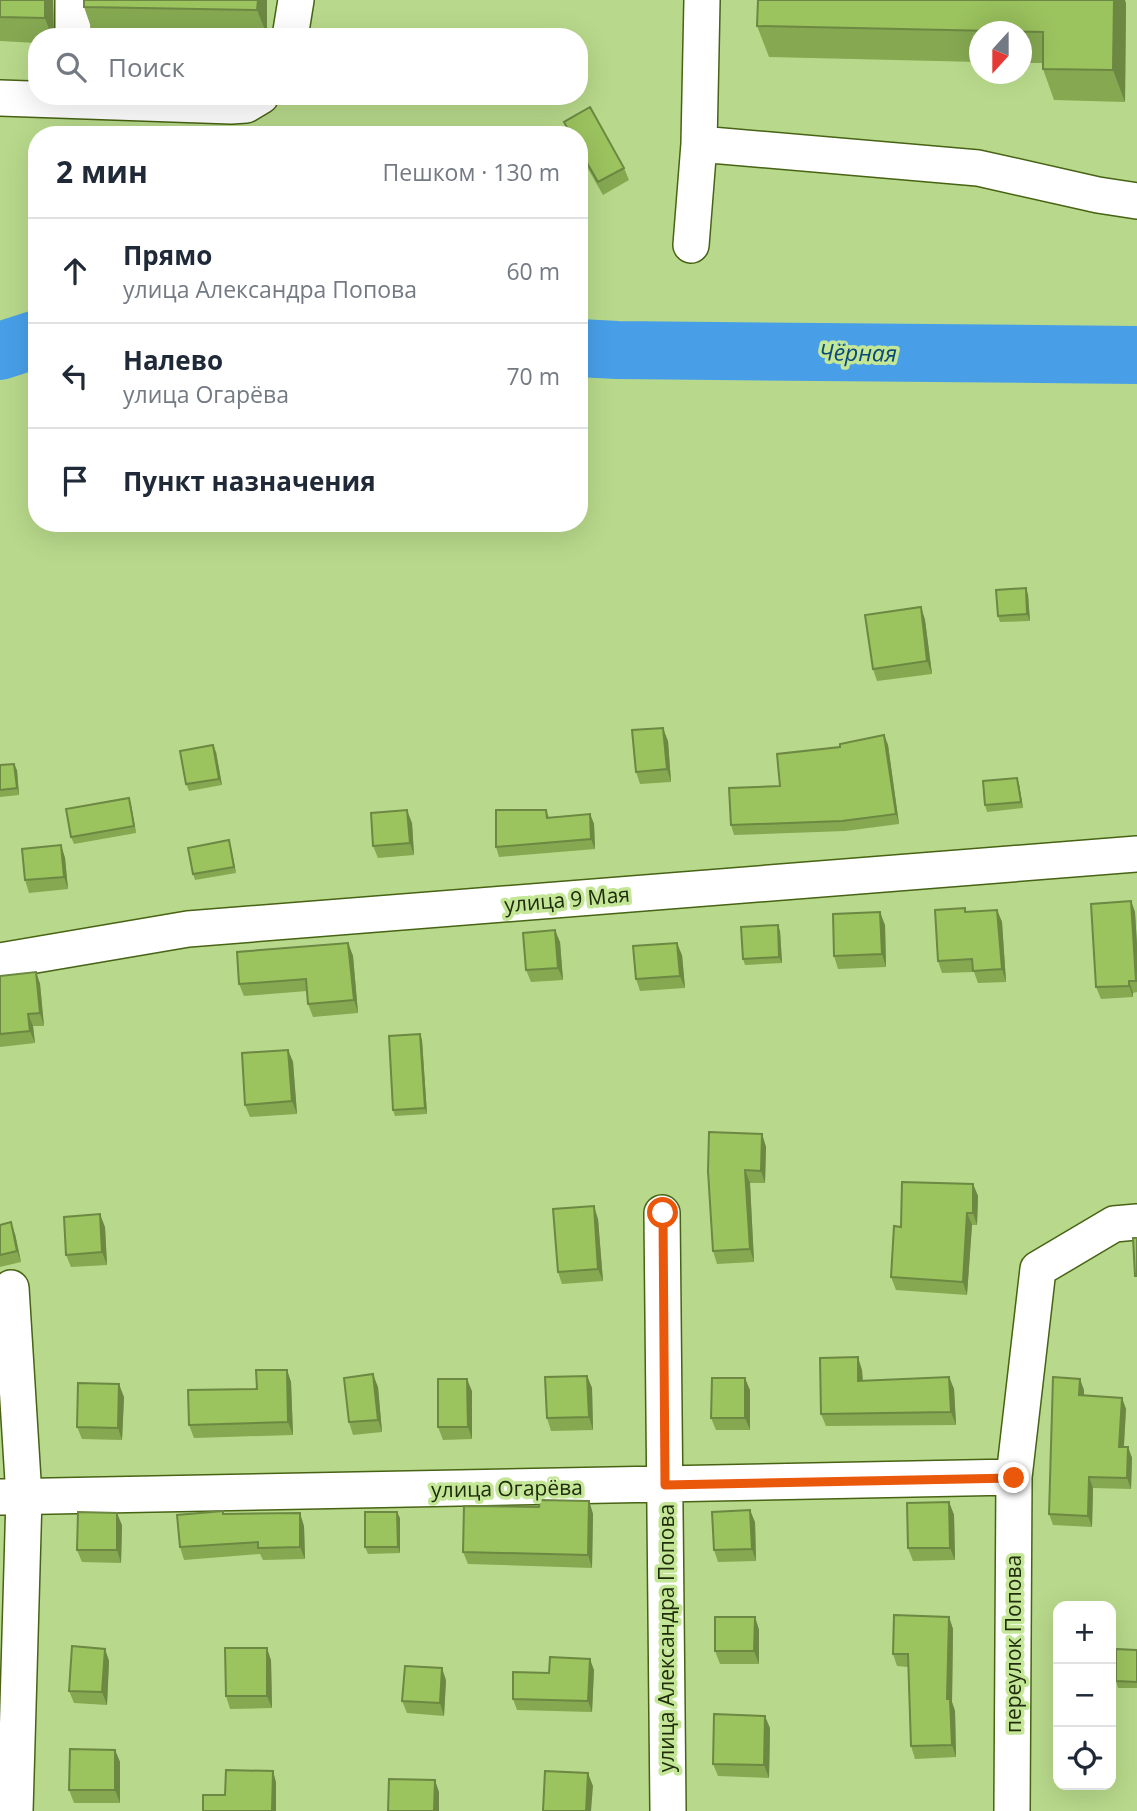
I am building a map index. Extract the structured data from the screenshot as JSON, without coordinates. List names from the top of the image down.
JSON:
{
  "streets": {
    "street": [
      "улица 9 Мая",
      "улица Огарёва",
      "улица Александра Попова",
      "переулок Попова"
    ]
  },
  "crossings": [
    ["улица Огарёва", "улица Александра Попова"],
    ["улица Огарёва", "переулок Попова"]
  ],
  "water": ["Чёрная"],
  "north": "bottom",
  "page": {
    "search": "Поиск",
    "heading": ["2 мин", "Пешком · 130 m"],
    "list": [
      ["Прямо", "улица Александра Попова", "60 m"],
      ["Налево", "улица Огарёва", "70 m"],
      "Пункт назначения"
    ],
    "map_buttons": ["+", "−"]
  }
}
